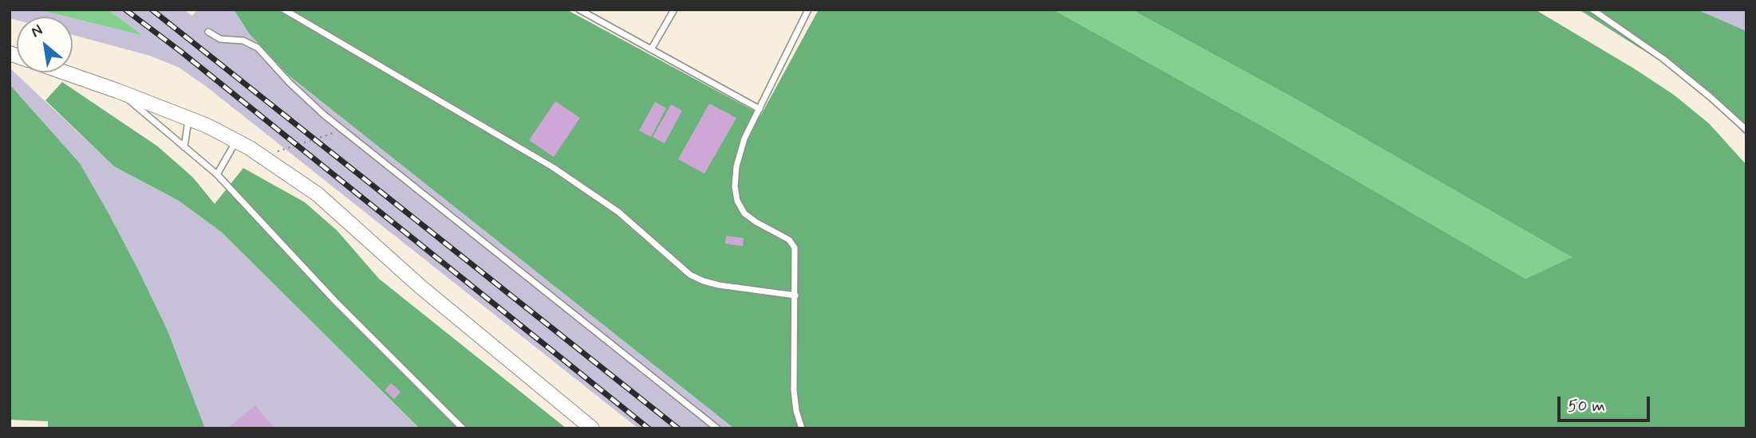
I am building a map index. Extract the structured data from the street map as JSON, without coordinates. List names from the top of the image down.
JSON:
{
  "scale_bar": "50 m",
  "north": "top left"
}
